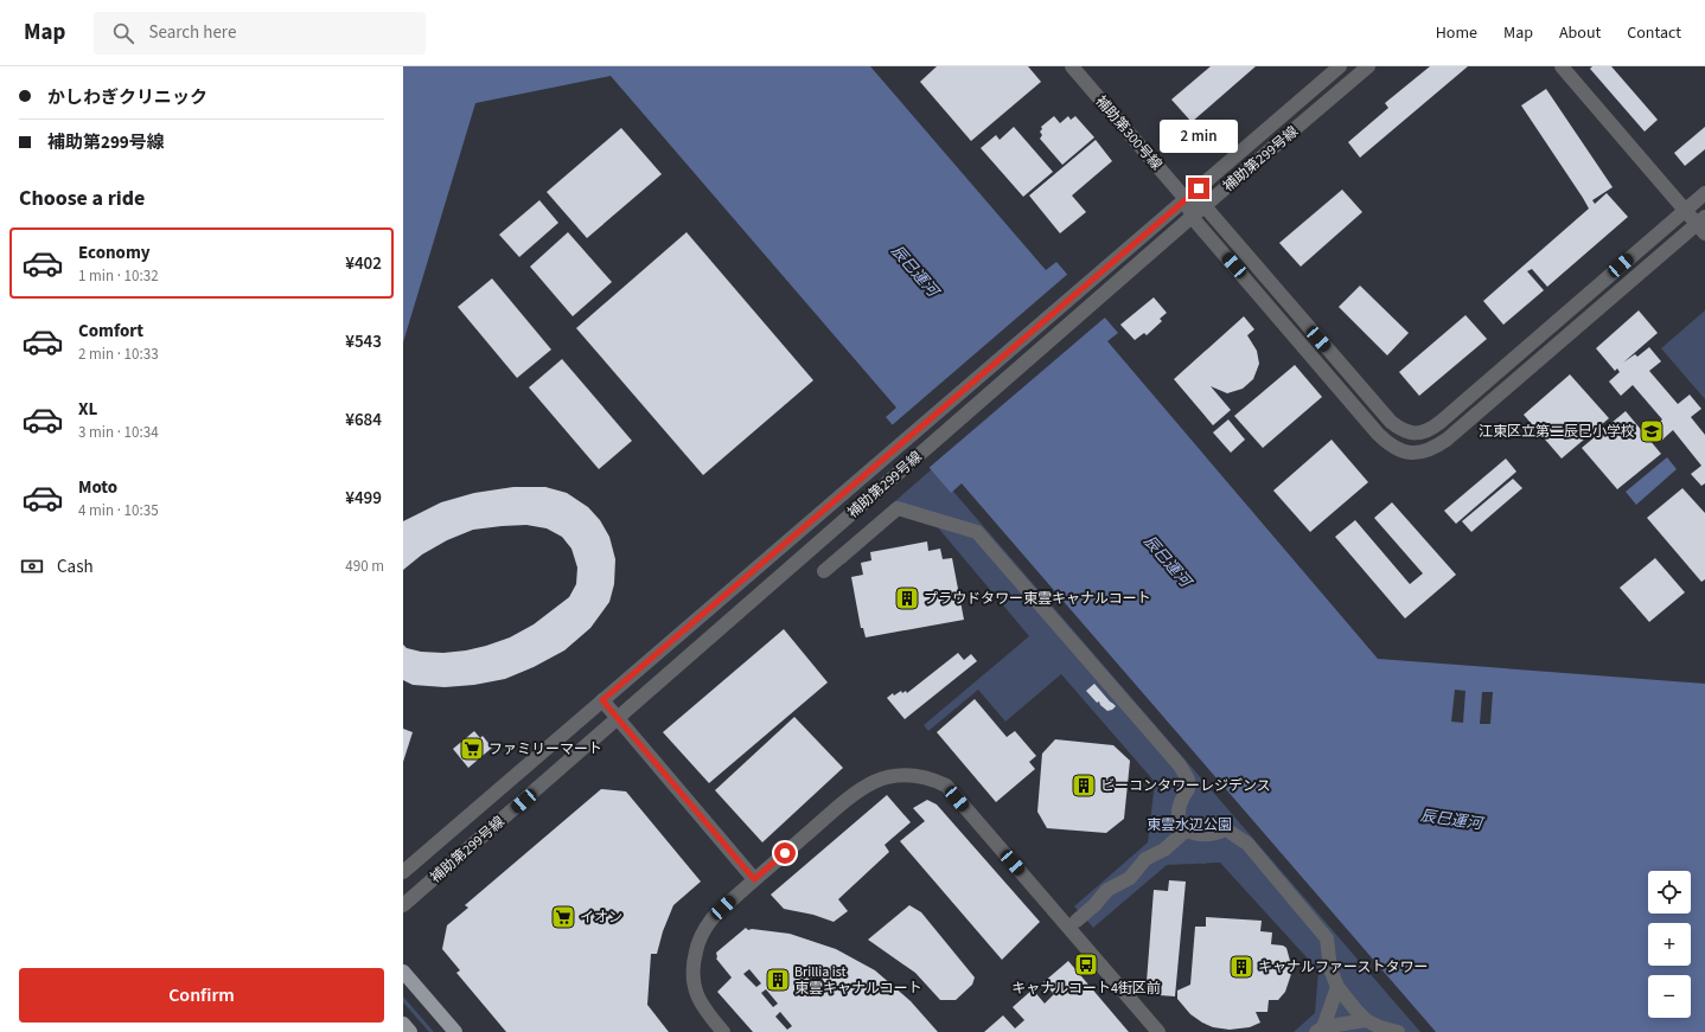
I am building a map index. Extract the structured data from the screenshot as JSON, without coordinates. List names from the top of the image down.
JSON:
{
  "streets": {
    "street": ["補助第300号線", "補助第299号線"]
  },
  "crossings": [
    ["補助第300号線", "補助第299号線"]
  ],
  "water": ["辰巳運河"],
  "parks": ["東雲水辺公園"],
  "places": {
    "school or university": ["江東区立第二辰巳小学校"],
    "building": [
      "プラウドタワー東雲キャナルコート",
      "ビーコンタワーレジデンス",
      "キャナルファーストタワー",
      "Brillia ist 東雲キャナルコート"
    ],
    "supermarket": ["ファミリーマート", "イオン"],
    "bus stop": ["キャナルコート4街区前"]
  },
  "page": {
    "header": "Map",
    "search": "Search here",
    "nav": [
      "Home",
      "Map",
      "About",
      "Contact"
    ],
    "banner": ["かしわぎクリニック", "補助第299号線"],
    "bubble": "2 min",
    "heading": "Choose a ride",
    "list": [
      {
        "name": "Economy",
        "note": "1 min · 10:32",
        "value": "¥402"
      },
      {
        "name": "Comfort",
        "note": "2 min · 10:33",
        "value": "¥543"
      },
      {
        "name": "XL",
        "note": "3 min · 10:34",
        "value": "¥684"
      },
      {
        "name": "Moto",
        "note": "4 min · 10:35",
        "value": "¥499"
      }
    ],
    "pay": ["Cash", "490 m"],
    "map_buttons": ["+", "−"],
    "buttons": "Confirm"
  }
}
